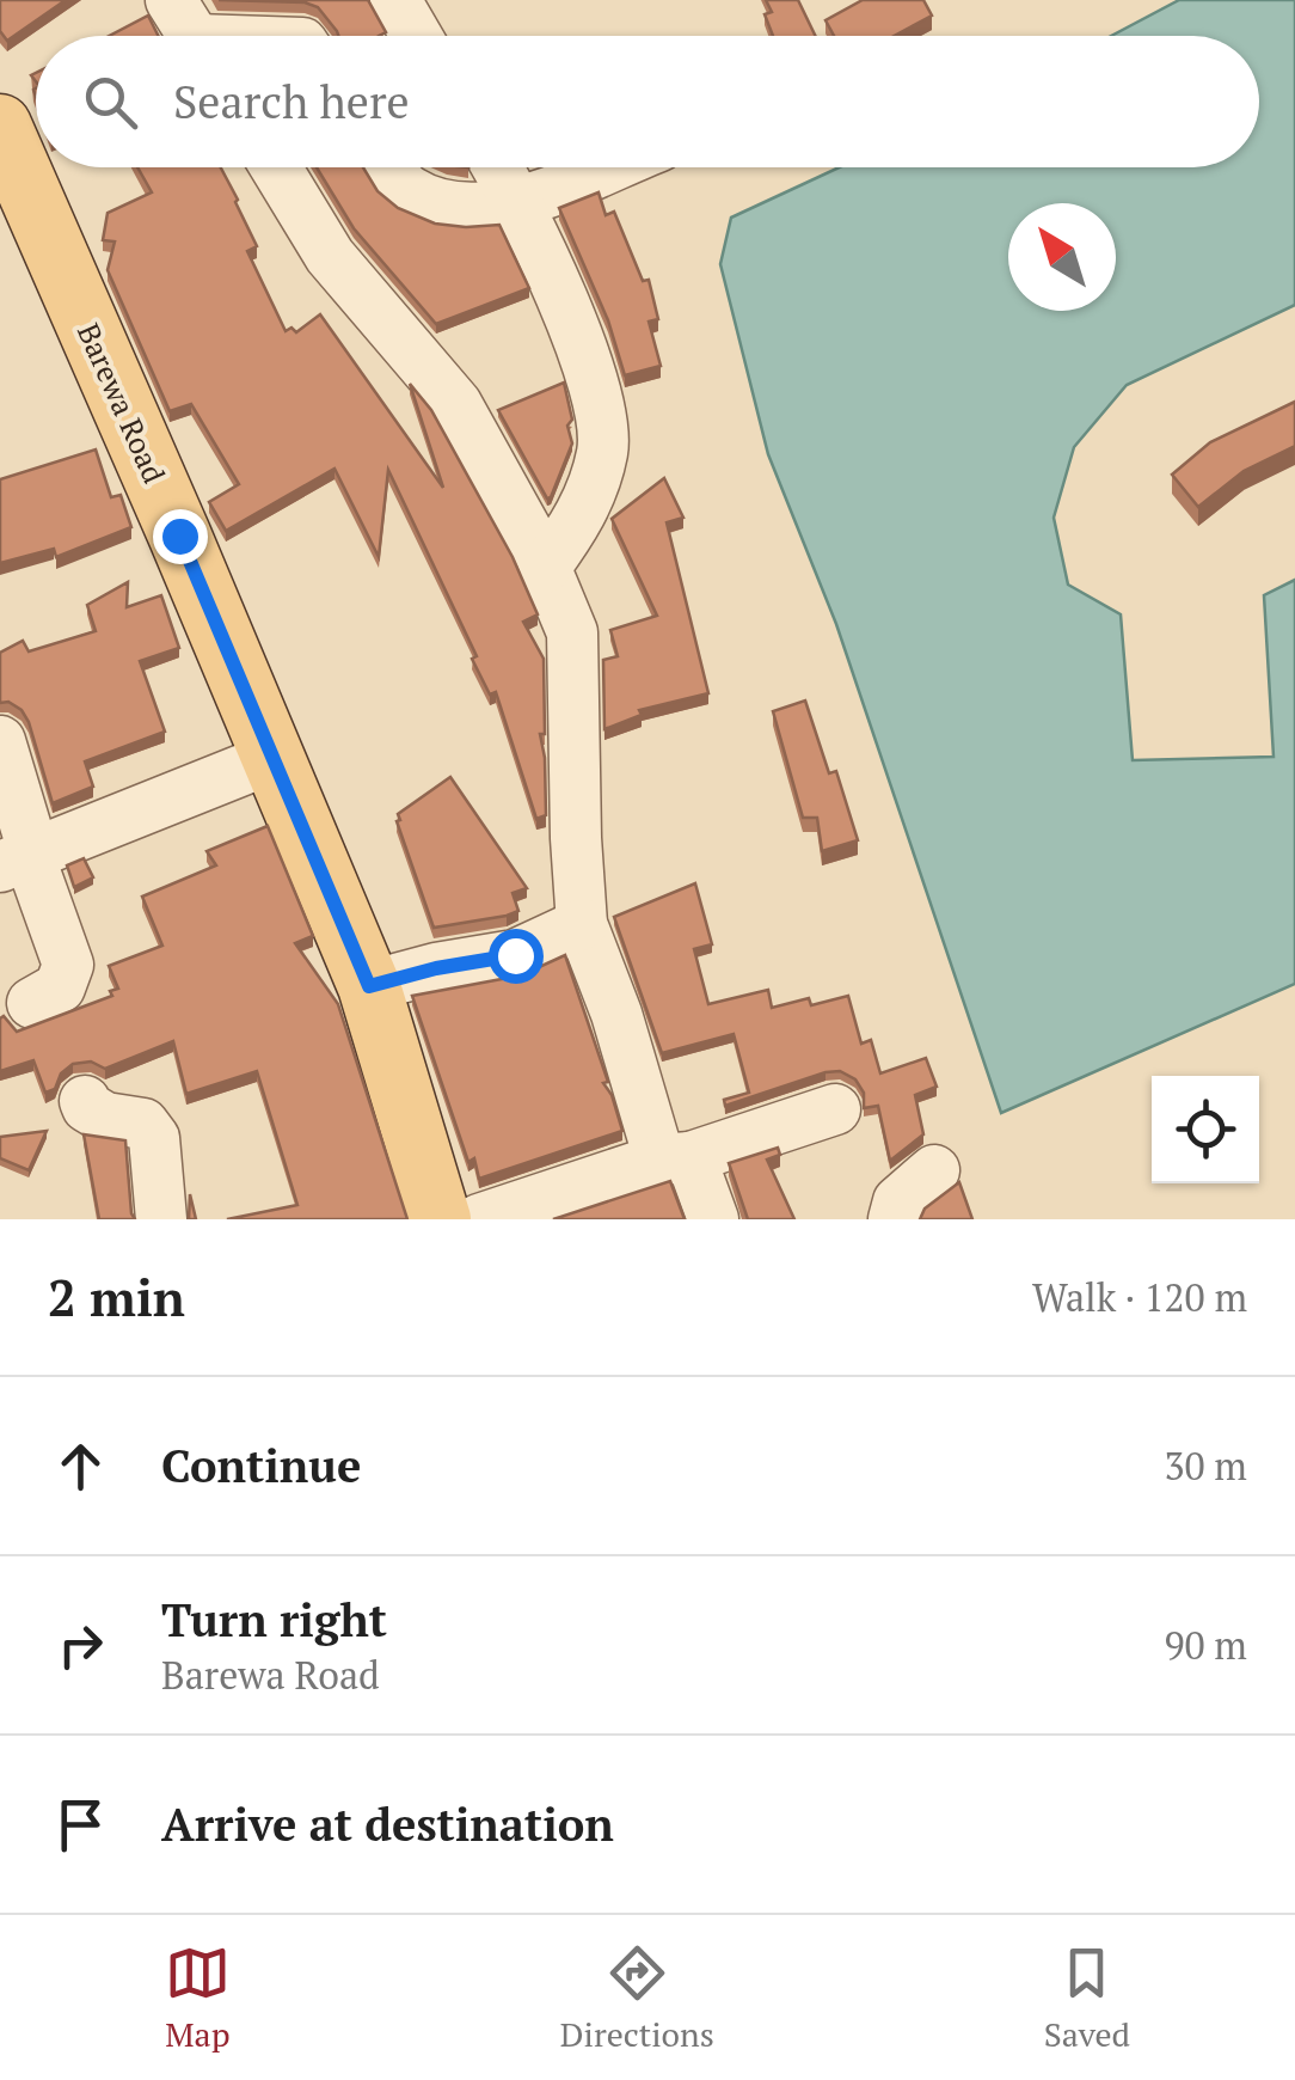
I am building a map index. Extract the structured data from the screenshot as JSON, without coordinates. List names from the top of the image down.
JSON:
{
  "streets": {
    "main road": ["Barewa Road"]
  },
  "north": "top left",
  "page": {
    "search": "Search here",
    "heading": ["2 min", "Walk · 120 m"],
    "list": [
      ["Continue", "30 m"],
      ["Turn right", "Barewa Road", "90 m"],
      "Arrive at destination"
    ],
    "nav": ["Map", "Directions", "Saved"]
  }
}
